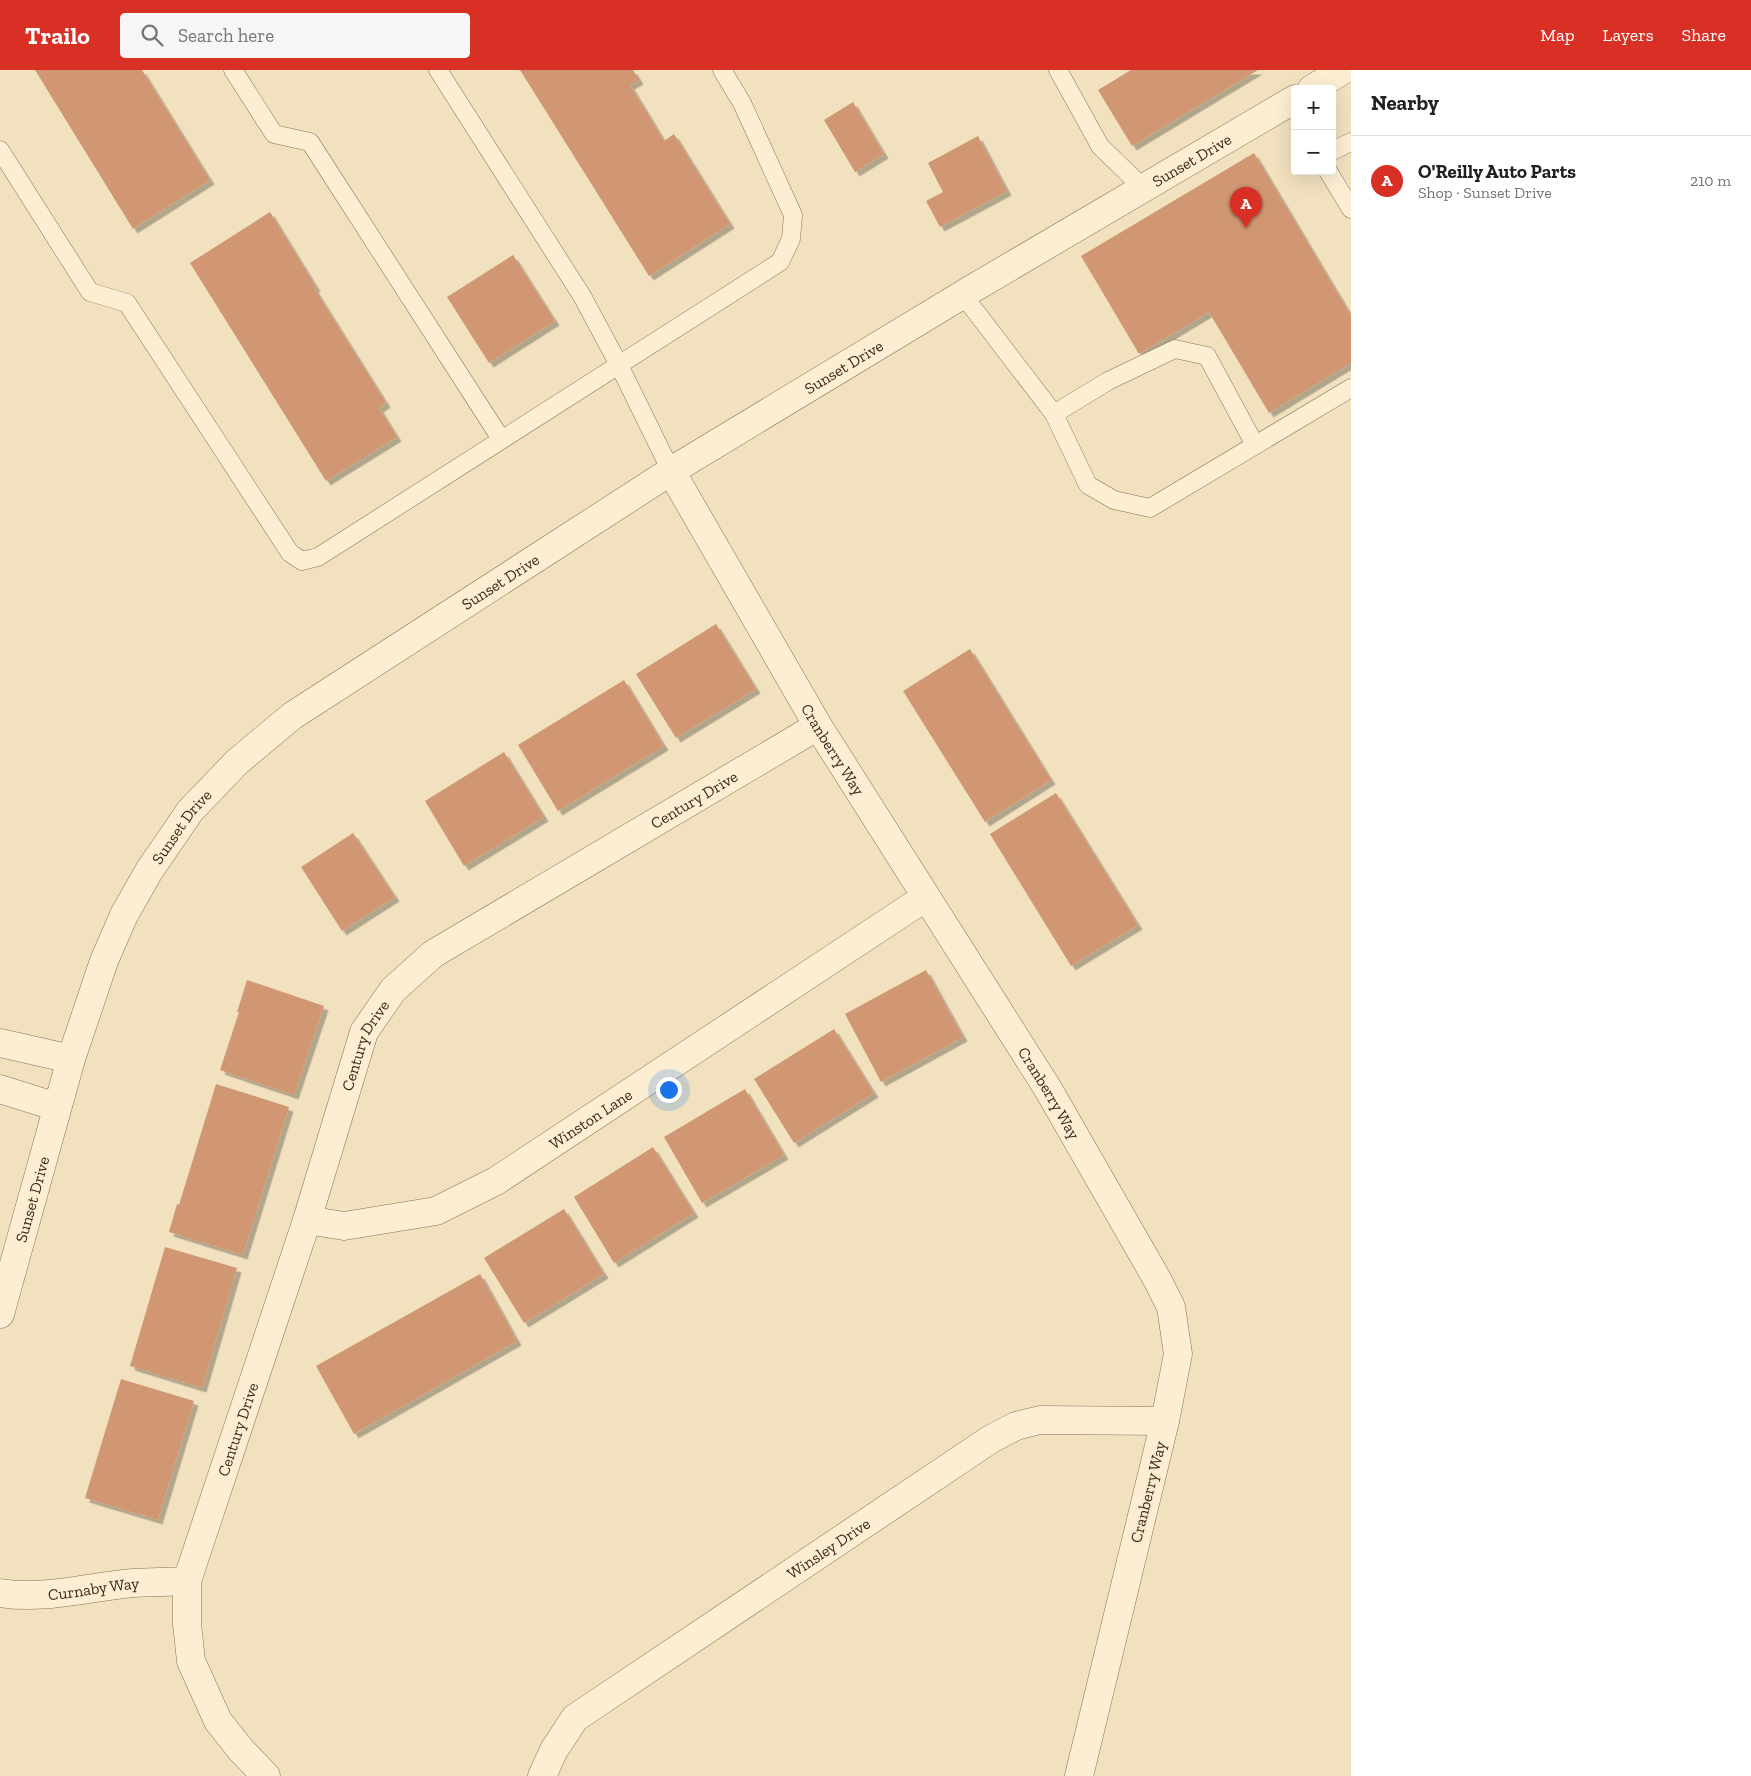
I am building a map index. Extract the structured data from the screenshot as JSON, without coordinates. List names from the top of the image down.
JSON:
{
  "streets": {
    "street": [
      "Sunset Drive",
      "Cranberry Way",
      "Century Drive",
      "Winston Lane",
      "Winsley Drive",
      "Curnaby Way"
    ]
  },
  "crossings": [
    ["Sunset Drive", "Cranberry Way"],
    ["Cranberry Way", "Century Drive"],
    ["Cranberry Way", "Winston Lane"],
    ["Cranberry Way", "Winsley Drive"],
    ["Century Drive", "Winston Lane"],
    ["Century Drive", "Curnaby Way"]
  ],
  "page": {
    "header": "Trailo",
    "search": "Search here",
    "nav": ["Map", "Layers", "Share"],
    "heading": "Nearby",
    "map_buttons": ["+", "−"],
    "list": [
      {
        "mark": "A",
        "name": "O'Reilly Auto Parts",
        "note": "Shop · Sunset Drive",
        "value": "210 m"
      }
    ],
    "pins": "A"
  }
}
